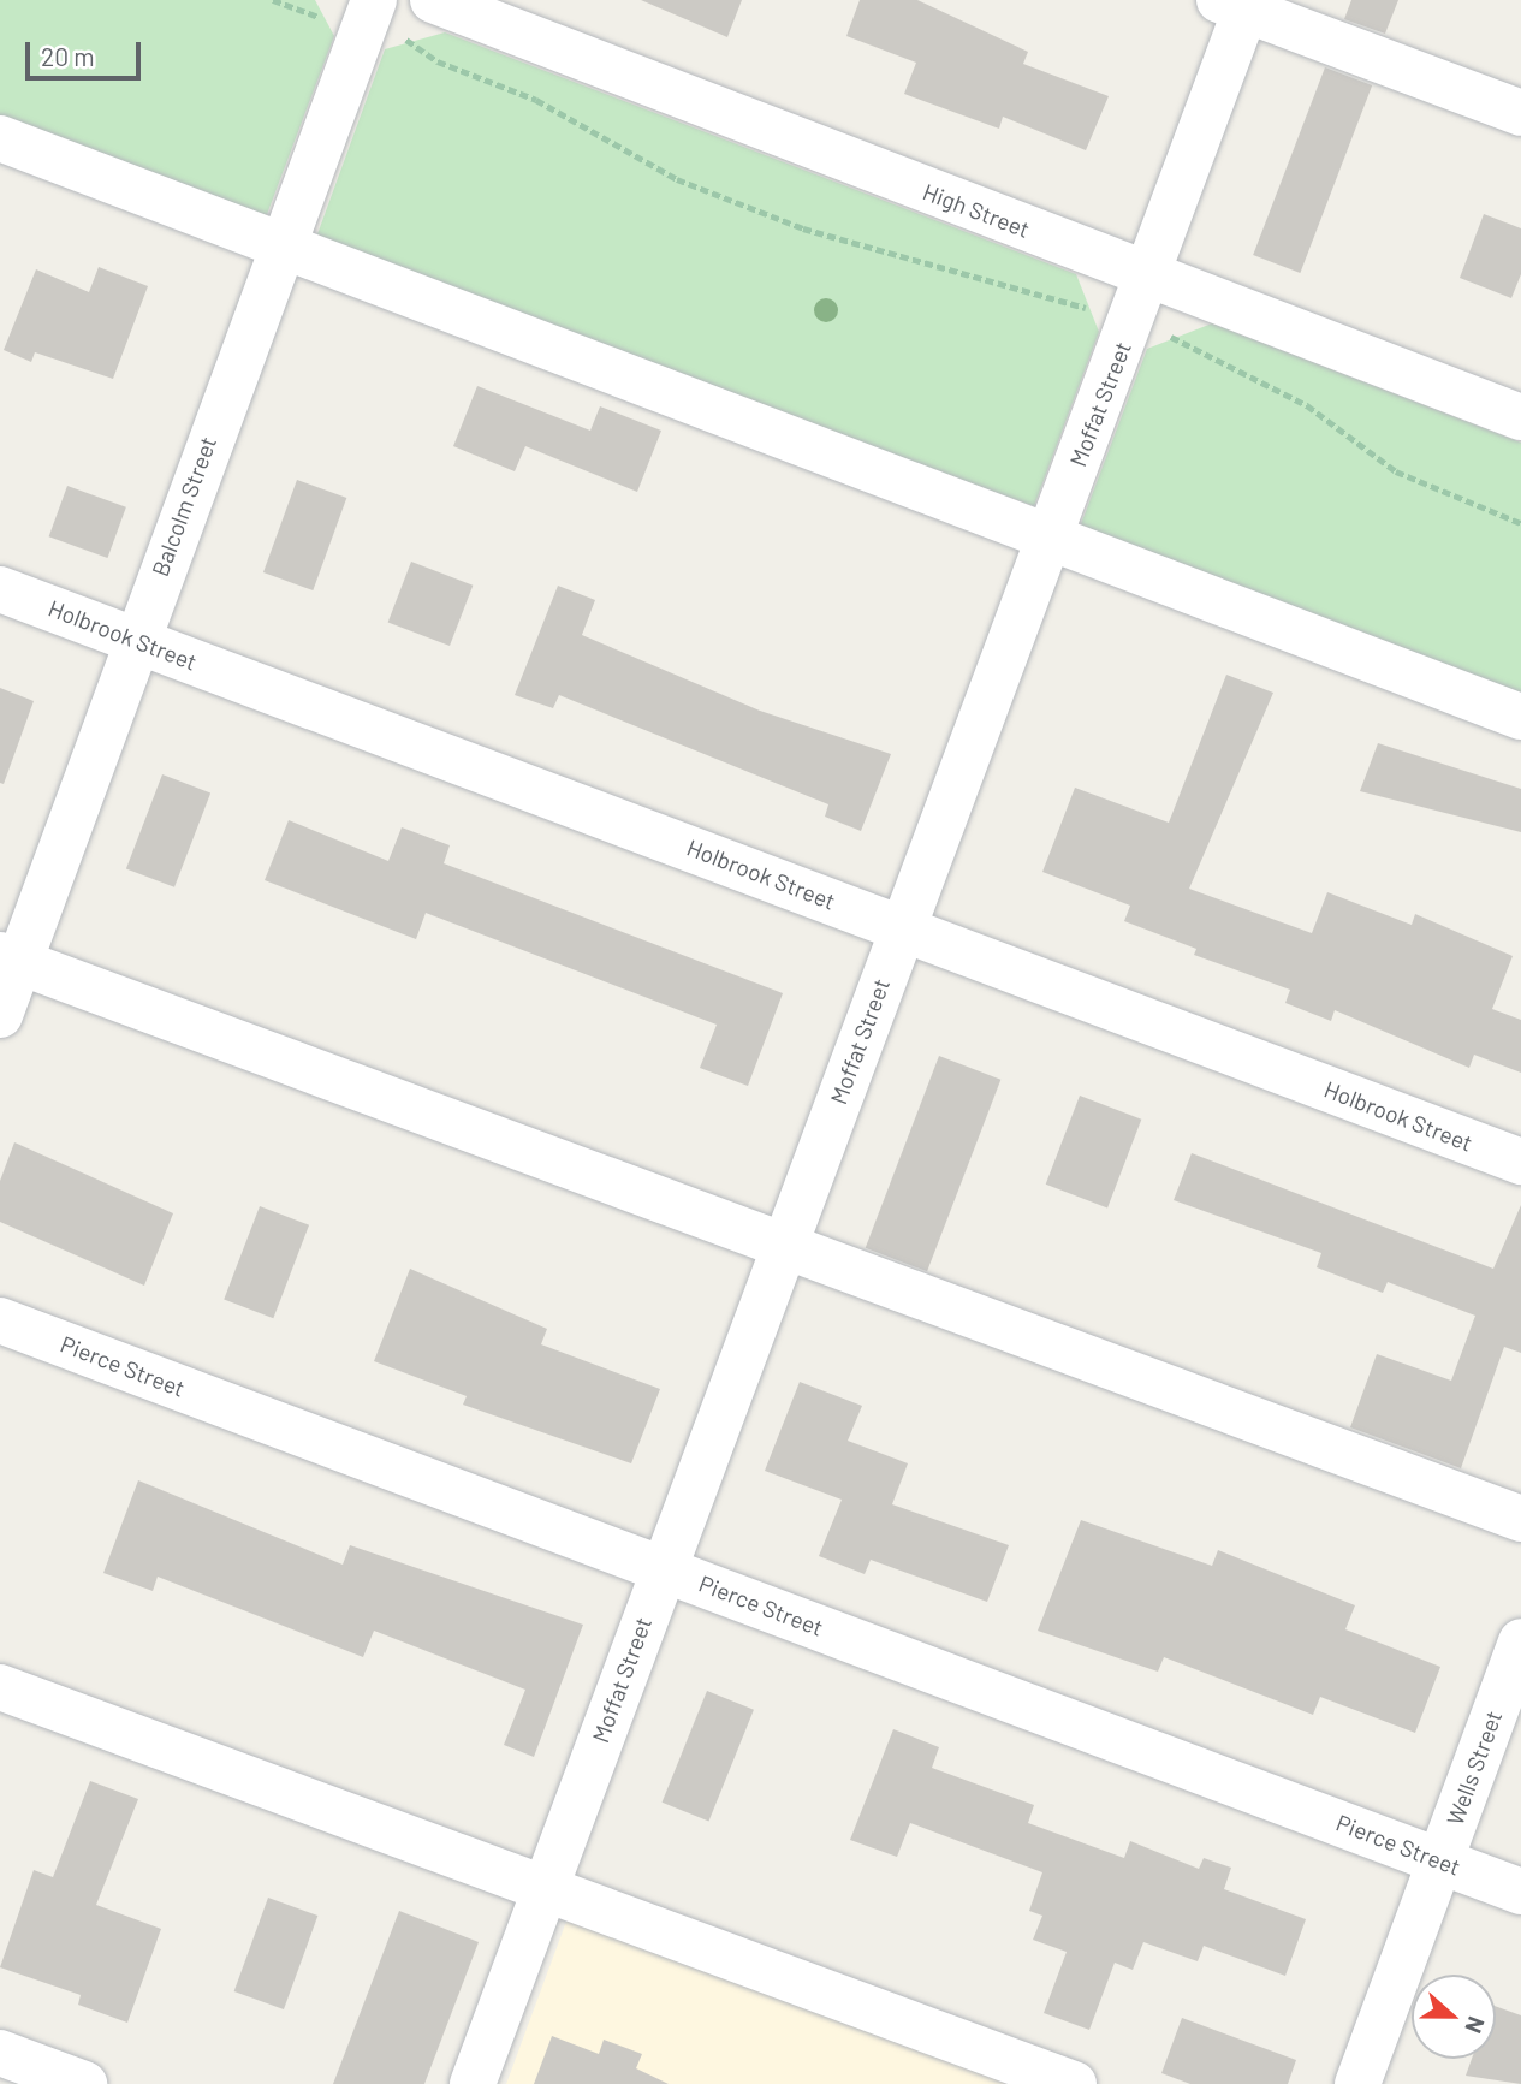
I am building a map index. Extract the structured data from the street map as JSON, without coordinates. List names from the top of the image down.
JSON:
{
  "streets": {
    "street": [
      "High Street",
      "Moffat Street",
      "Balcolm Street",
      "Holbrook Street",
      "Pierce Street",
      "Wells Street"
    ]
  },
  "crossings": [
    ["High Street", "Moffat Street"],
    ["Moffat Street", "Holbrook Street"],
    ["Moffat Street", "Pierce Street"],
    ["Balcolm Street", "Holbrook Street"],
    ["Pierce Street", "Wells Street"]
  ],
  "scale_bar": "20 m",
  "north": "right"
}
